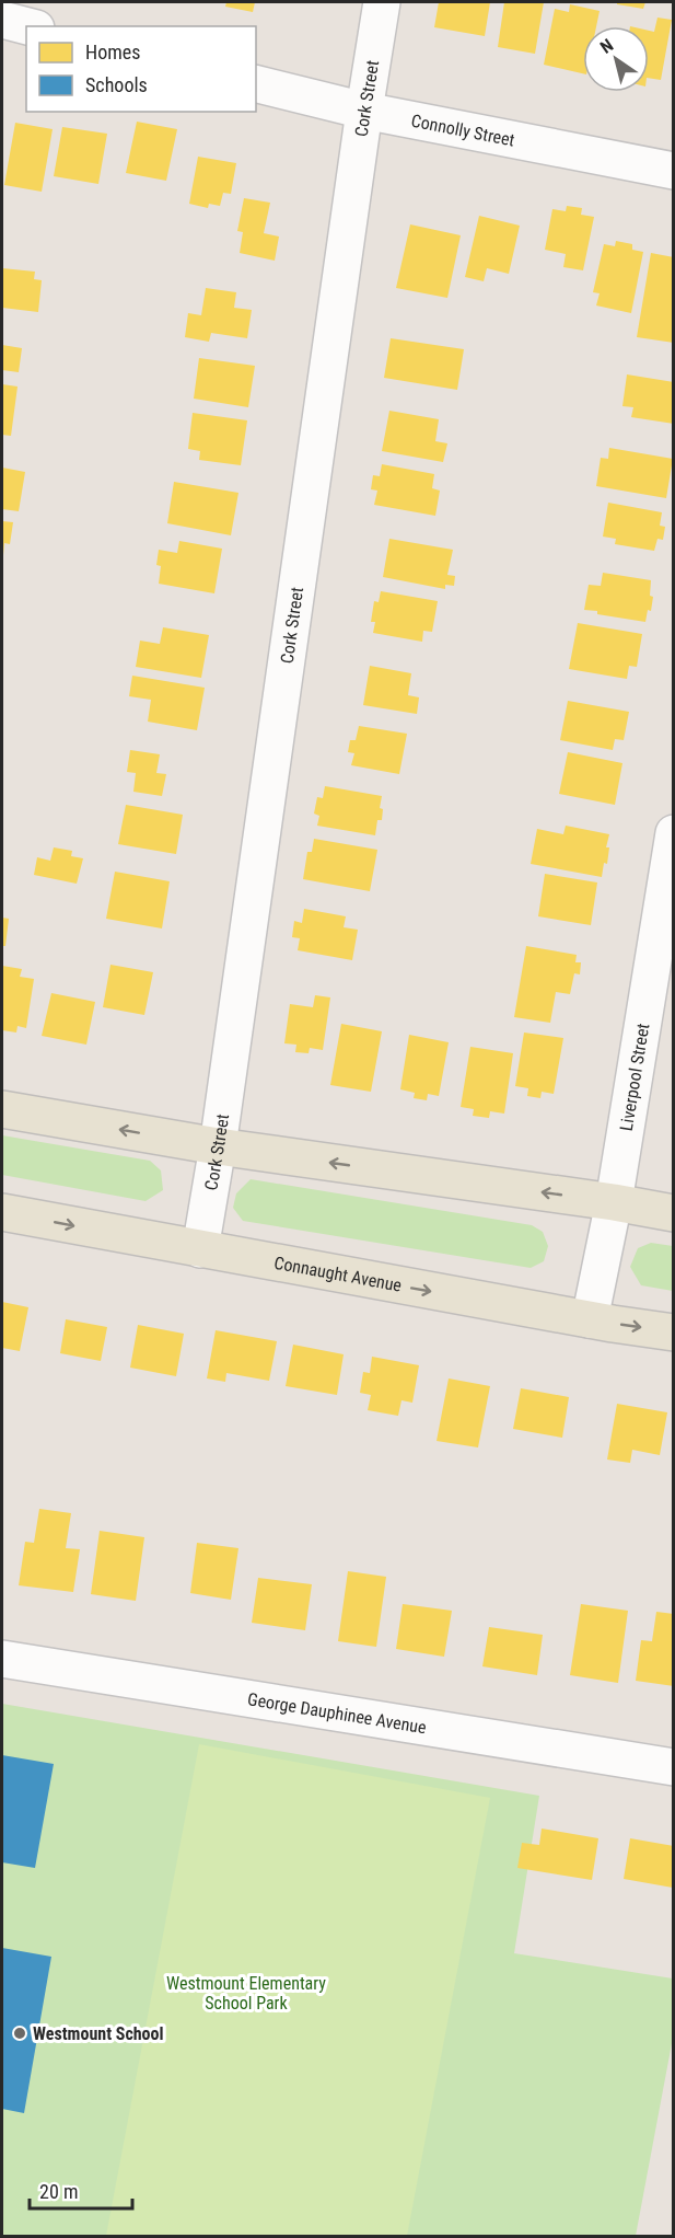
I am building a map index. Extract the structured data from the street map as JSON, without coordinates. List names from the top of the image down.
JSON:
{
  "streets": {
    "main road": ["Connaught Avenue"],
    "street": [
      "Cork Street",
      "Connolly Street",
      "Liverpool Street",
      "George Dauphinee Avenue"
    ]
  },
  "crossings": [
    ["Cork Street", "Connolly Street"],
    ["Cork Street", "Connaught Avenue"],
    ["Liverpool Street", "Connaught Avenue"]
  ],
  "parks": ["Westmount Elementary School Park"],
  "places": ["Westmount School"],
  "legend": ["Homes", "Schools"],
  "scale_bar": "20 m",
  "north": "top left"
}
